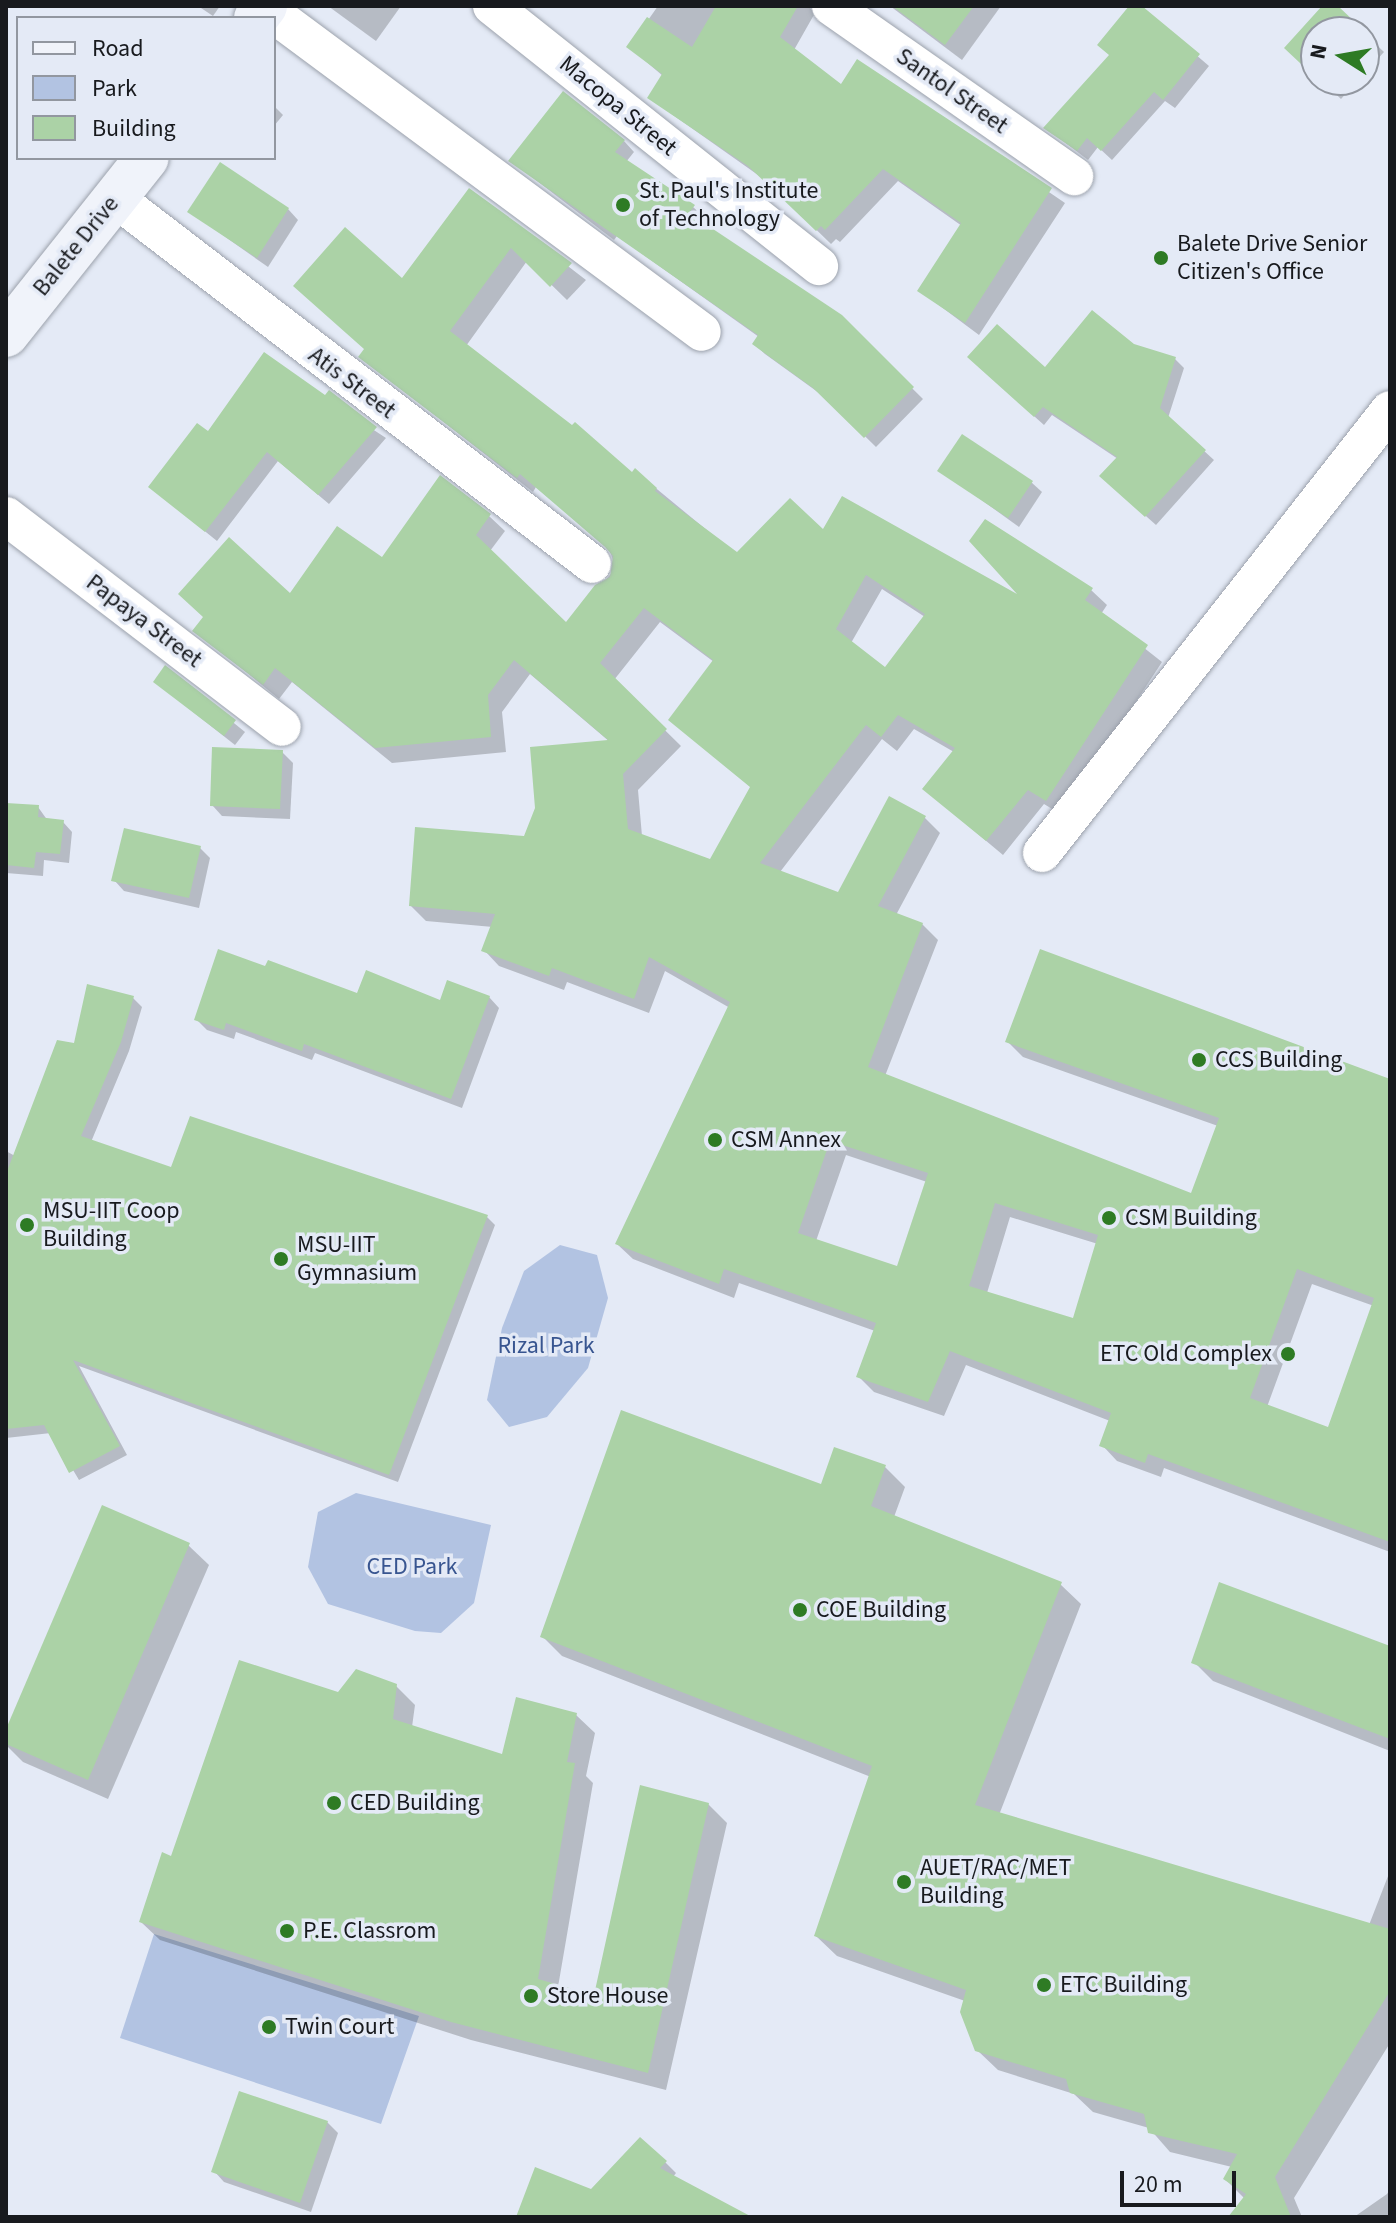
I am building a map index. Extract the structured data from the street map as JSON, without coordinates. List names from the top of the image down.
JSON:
{
  "streets": {
    "street": [
      "Santol Street",
      "Macopa Street",
      "Balete Drive",
      "Atis Street",
      "Papaya Street"
    ]
  },
  "crossings": [
    ["Balete Drive", "Atis Street"]
  ],
  "parks": ["Rizal Park", "CED Park"],
  "places": [
    "St. Paul's Institute of Technology",
    "Balete Drive Senior Citizen's Office",
    "CCS Building",
    "CSM Annex",
    "CSM Building",
    "MSU-IIT Coop Building",
    "MSU-IIT Gymnasium",
    "ETC Old Complex",
    "COE Building",
    "CED Building",
    "AUET/RAC/MET Building",
    "P.E. Classrom",
    "ETC Building",
    "Store House",
    "Twin Court"
  ],
  "legend": ["Road", "Park", "Building"],
  "scale_bar": "20 m",
  "north": "left"
}
